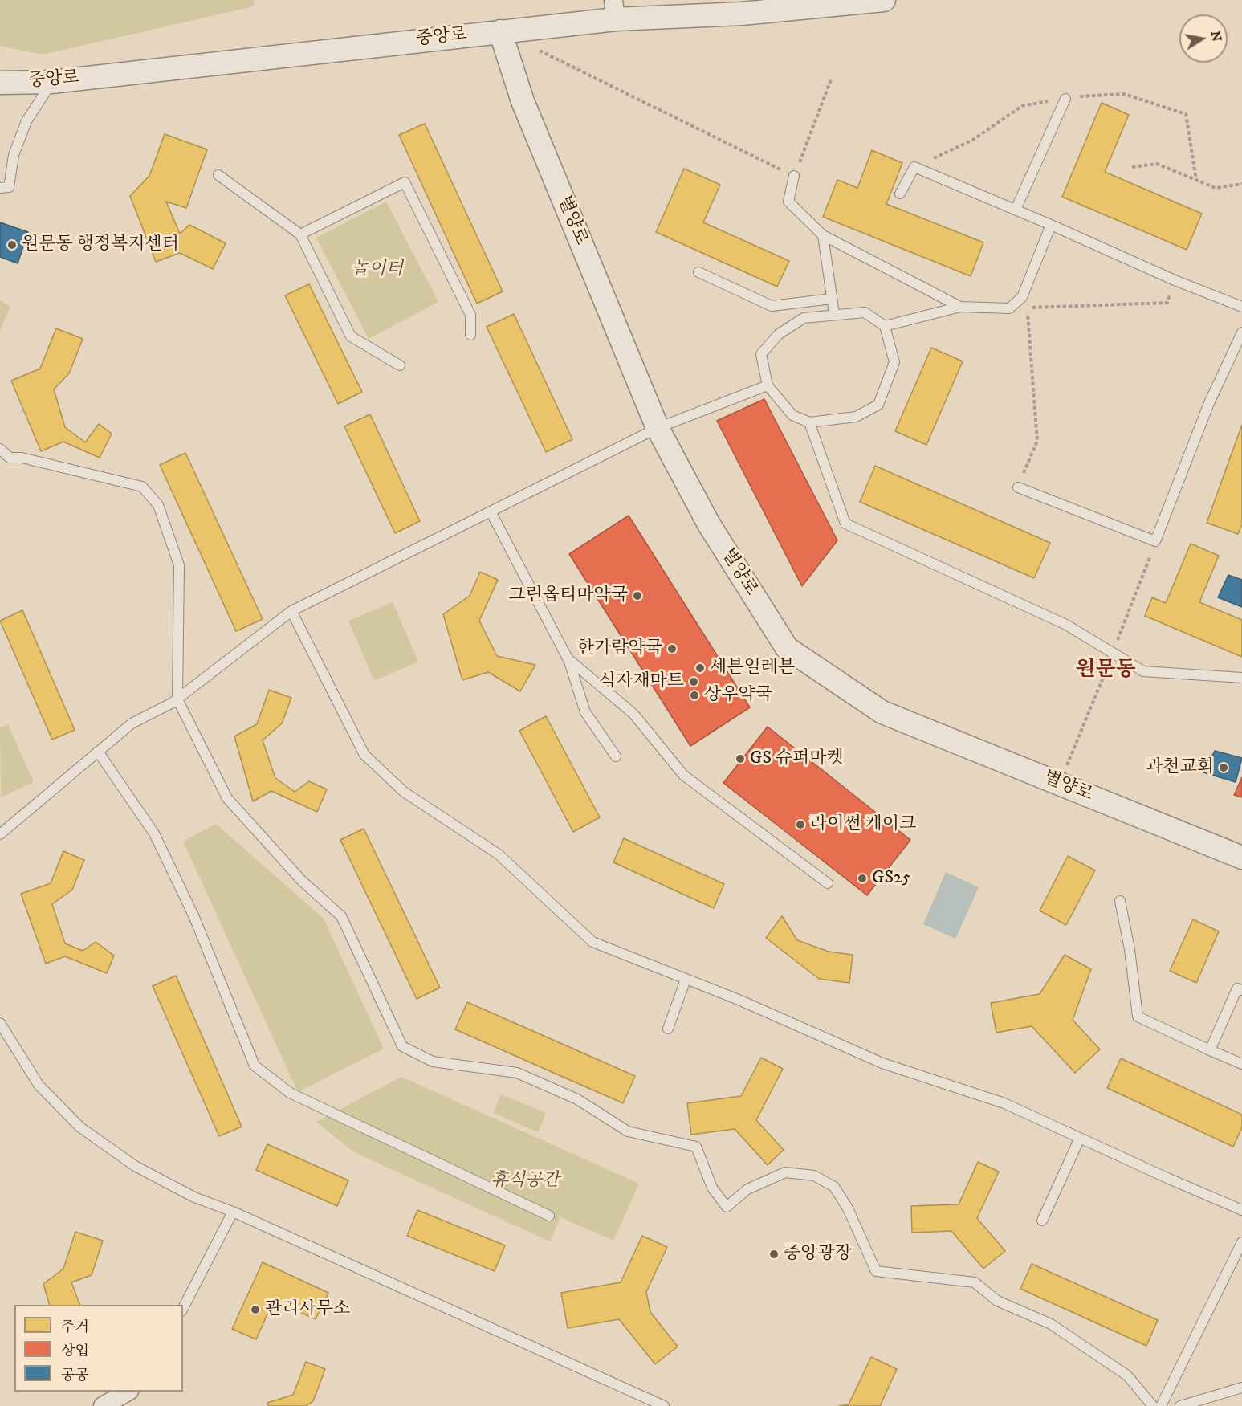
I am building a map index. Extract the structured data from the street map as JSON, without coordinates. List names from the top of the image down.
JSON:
{
  "streets": {
    "street": ["중앙로", "별양로"]
  },
  "crossings": [
    ["중앙로", "별양로"]
  ],
  "districts": ["원문동"],
  "parks": ["놀이터", "휴식공간"],
  "places": [
    "원문동 행정복지센터",
    "그린옵티마약국",
    "한가람약국",
    "세븐일레븐",
    "식자재마트",
    "상우약국",
    "GS 슈퍼마켓",
    "과천교회",
    "라이썬 케이크",
    "GS25",
    "중앙광장",
    "관리사무소"
  ],
  "legend": ["주거", "상업", "공공"],
  "north": "right"
}
